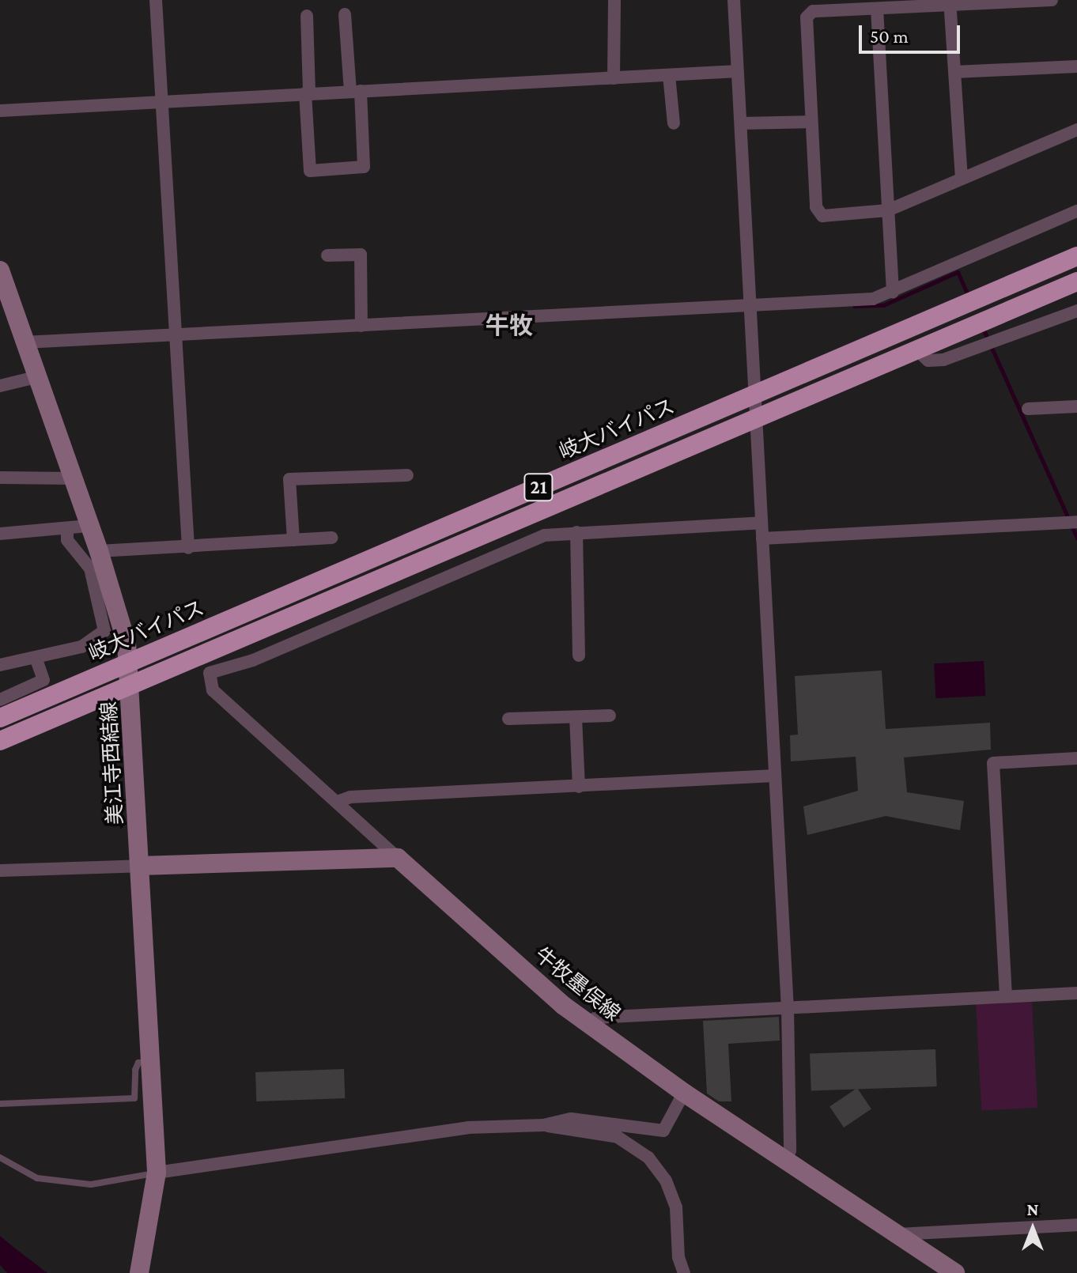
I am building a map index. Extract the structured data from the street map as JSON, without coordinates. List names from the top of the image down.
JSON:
{
  "streets": {
    "highway": ["岐大バイパス", "21"],
    "main road": ["美江寺西結線", "牛牧墨俣線"]
  },
  "crossings": [
    ["岐大バイパス", "美江寺西結線"],
    ["21", "美江寺西結線"]
  ],
  "districts": ["牛牧"],
  "scale_bar": "50 m",
  "north": "top"
}
